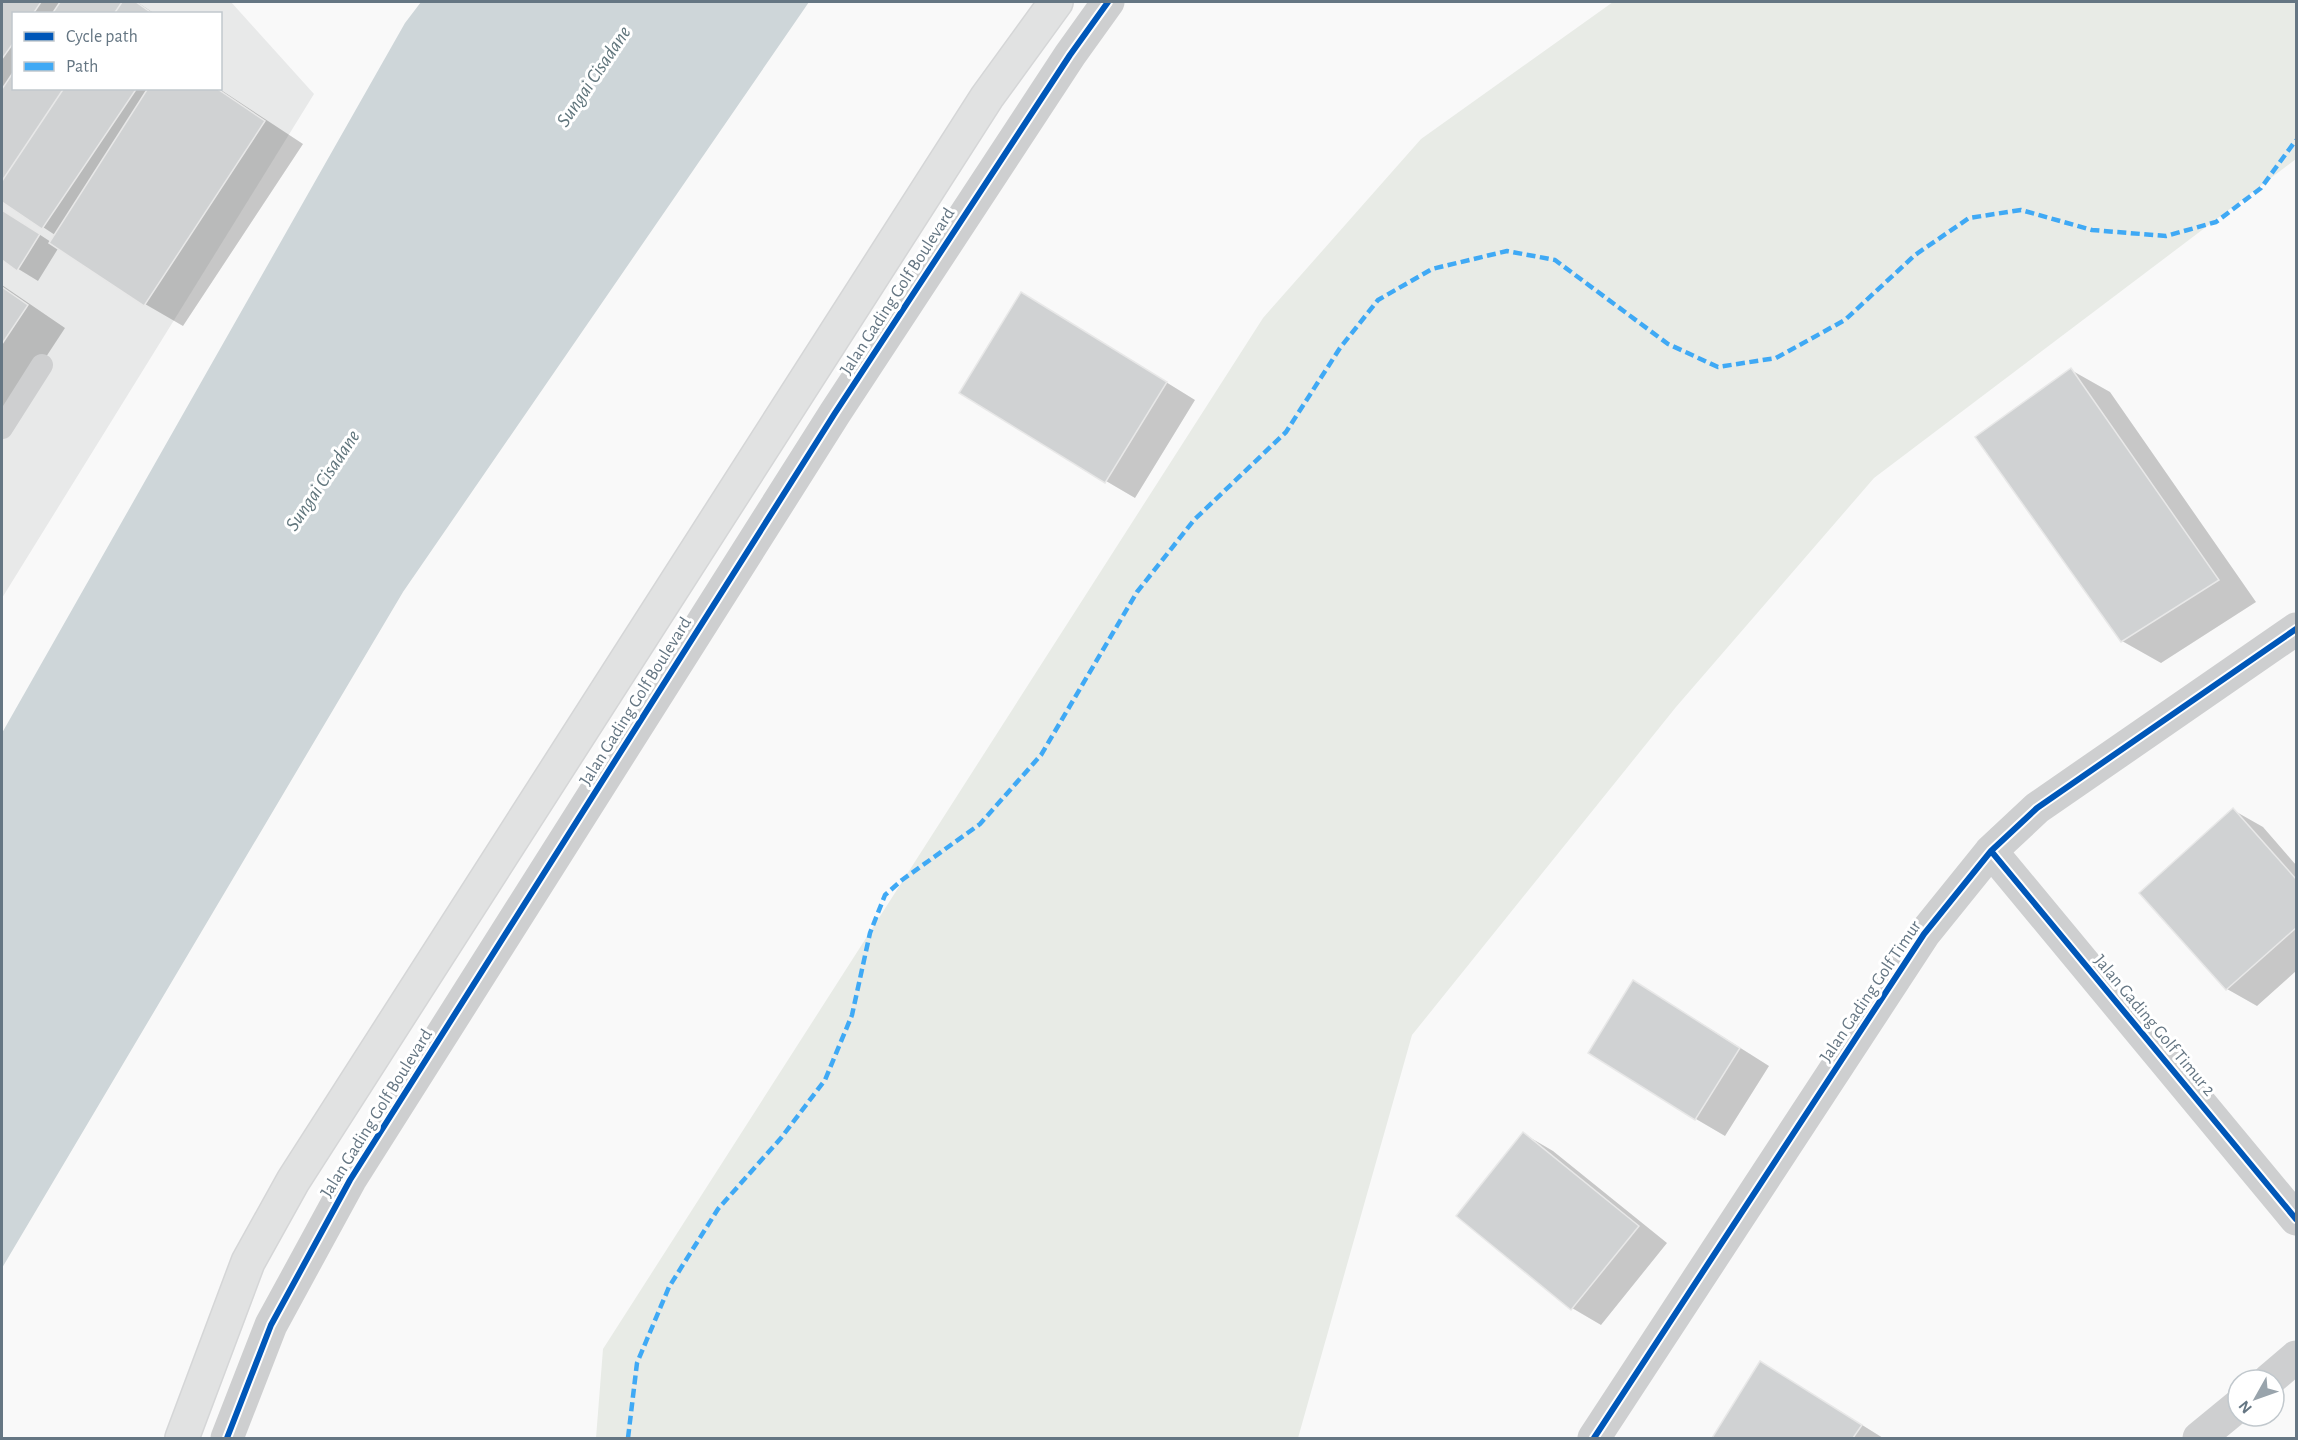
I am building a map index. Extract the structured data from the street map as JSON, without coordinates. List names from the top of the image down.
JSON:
{
  "streets": {
    "main road": ["Jalan Gading Golf Boulevard"],
    "street": ["Jalan Gading Golf Timur", "Jalan Gading Golf Timur 2"]
  },
  "crossings": [
    ["Jalan Gading Golf Timur", "Jalan Gading Golf Timur 2"]
  ],
  "water": ["Sungai Cisadane"],
  "legend": ["Cycle path", "Path"],
  "north": "bottom left"
}
